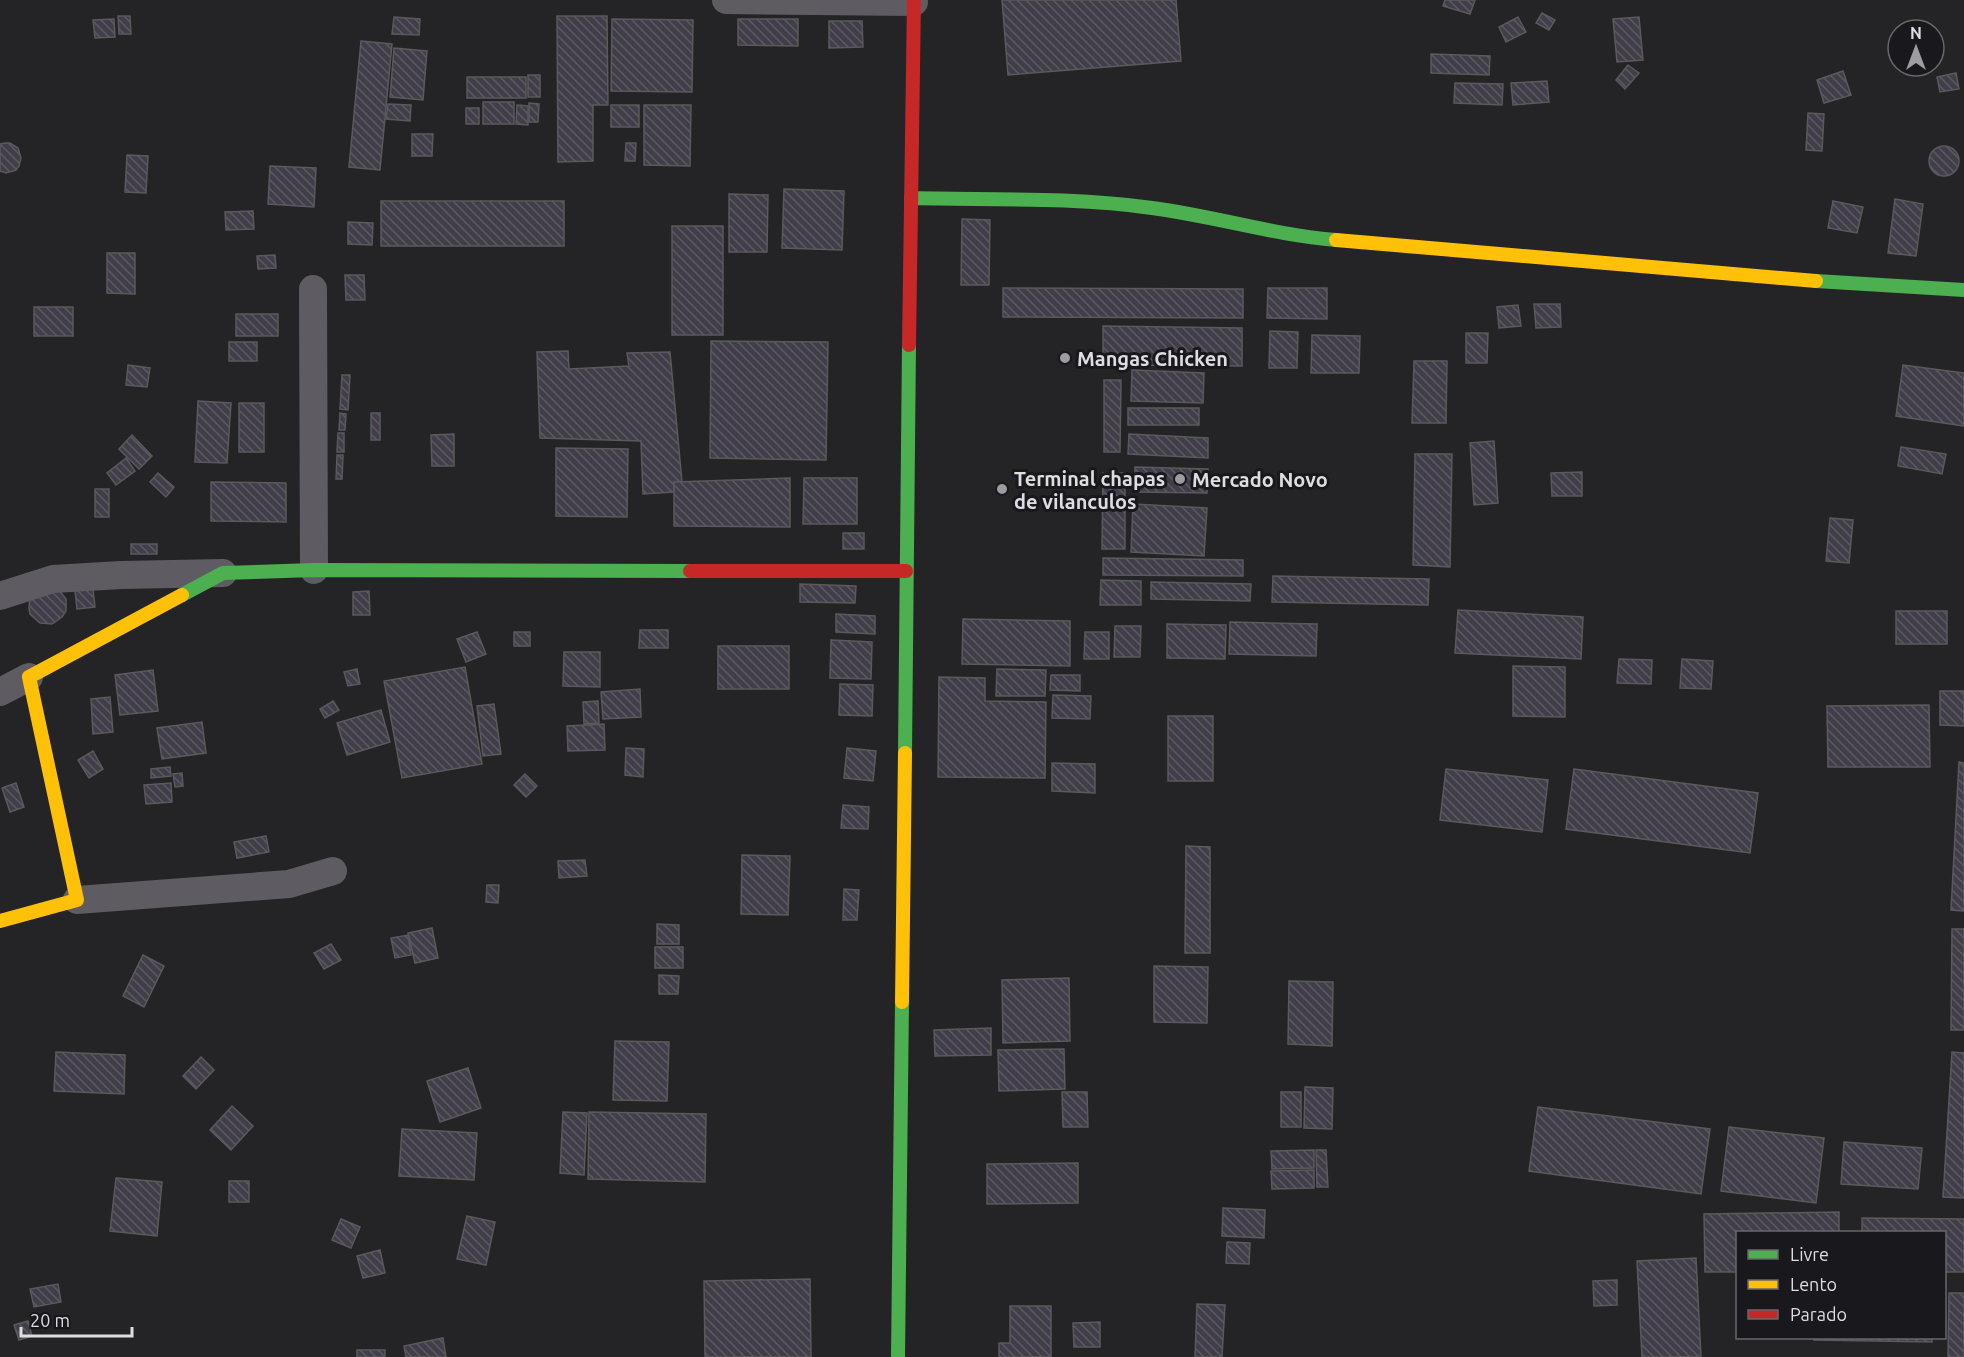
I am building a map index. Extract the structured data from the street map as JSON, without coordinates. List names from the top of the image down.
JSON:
{
  "places": ["Mangas Chicken", "Mercado Novo", "Terminal chapas de vilanculos"],
  "legend": ["Livre", "Lento", "Parado"],
  "scale_bar": "20 m",
  "north": "top"
}
